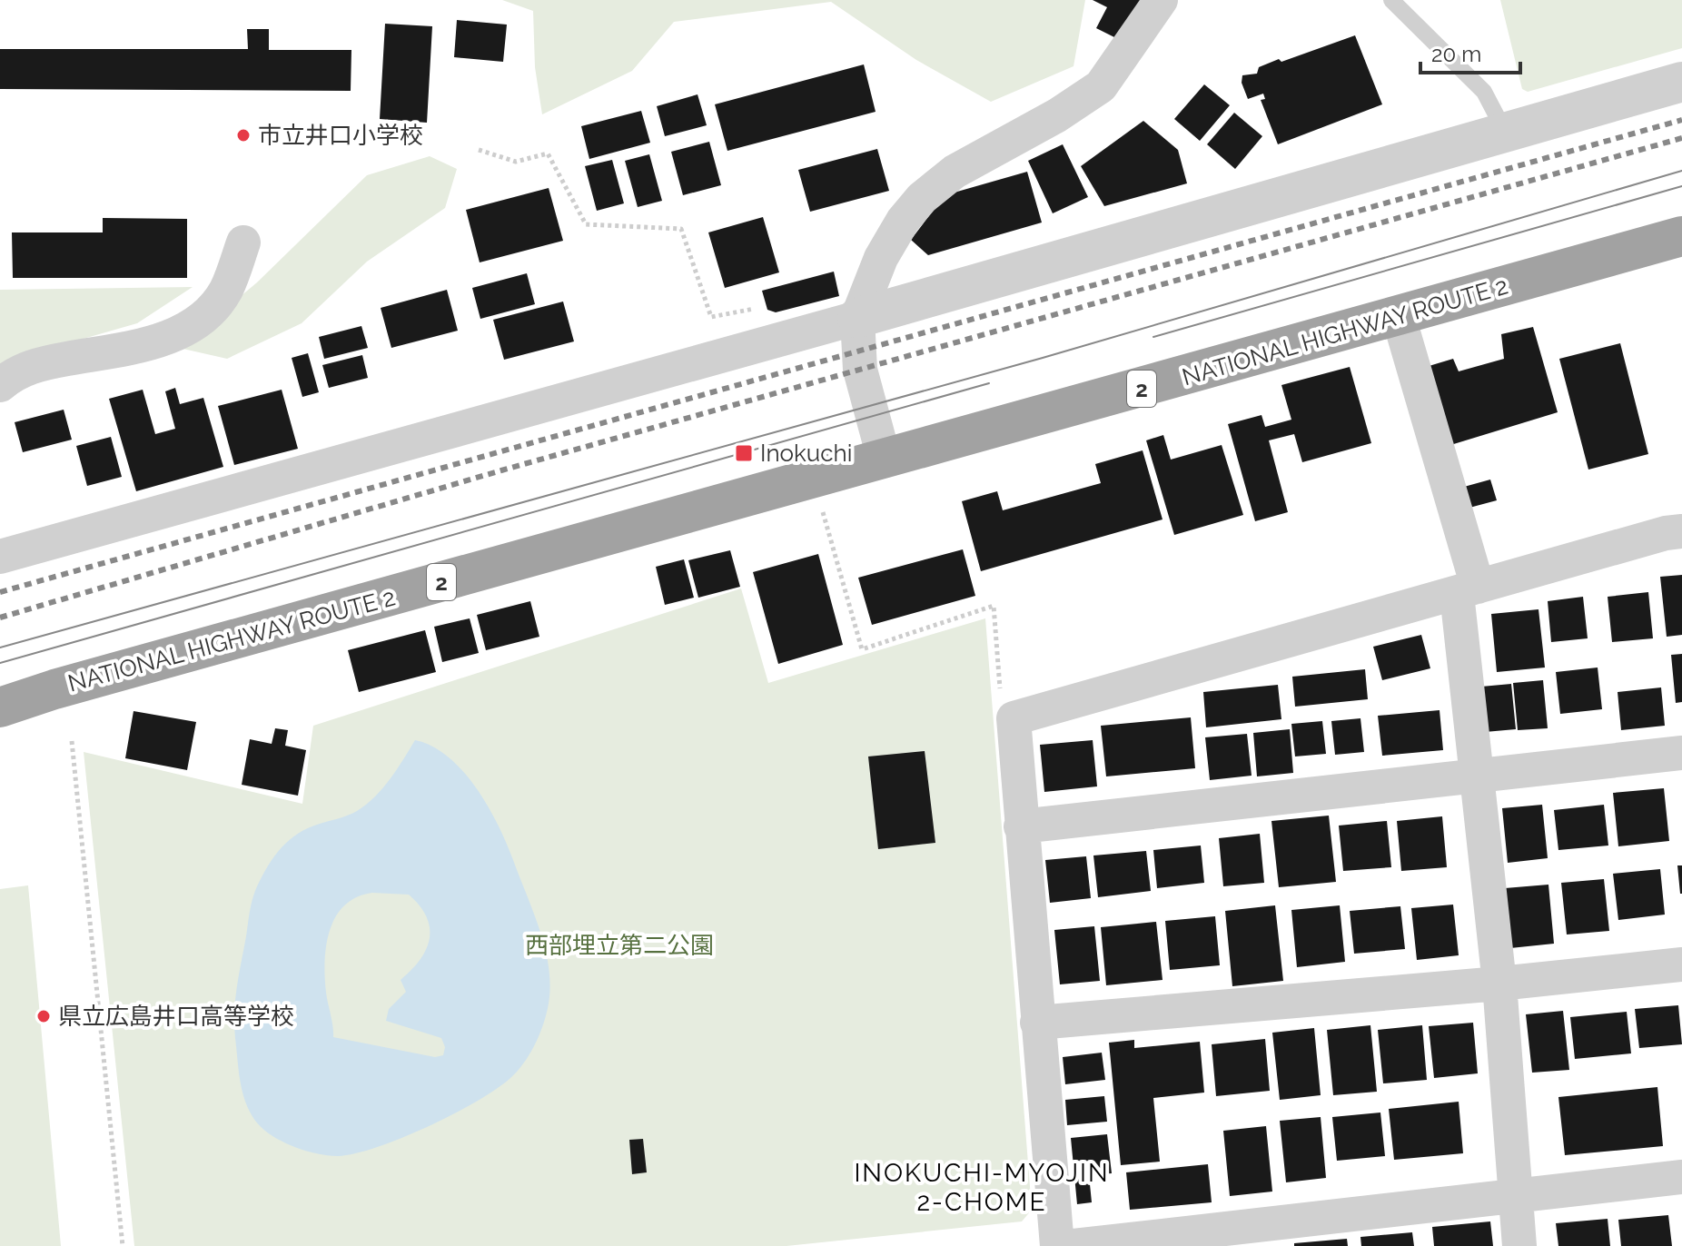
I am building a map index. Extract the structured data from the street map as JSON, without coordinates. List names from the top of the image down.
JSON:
{
  "streets": {
    "highway": ["NATIONAL HIGHWAY ROUTE 2", "2"]
  },
  "districts": ["INOKUCHI-MYOJIN 2-CHOME"],
  "parks": ["西部埋立第二公園"],
  "places": {
    "other": ["市立井口小学校", "県立広島井口高等学校"],
    "transit": ["Inokuchi"]
  },
  "scale_bar": "20 m"
}
